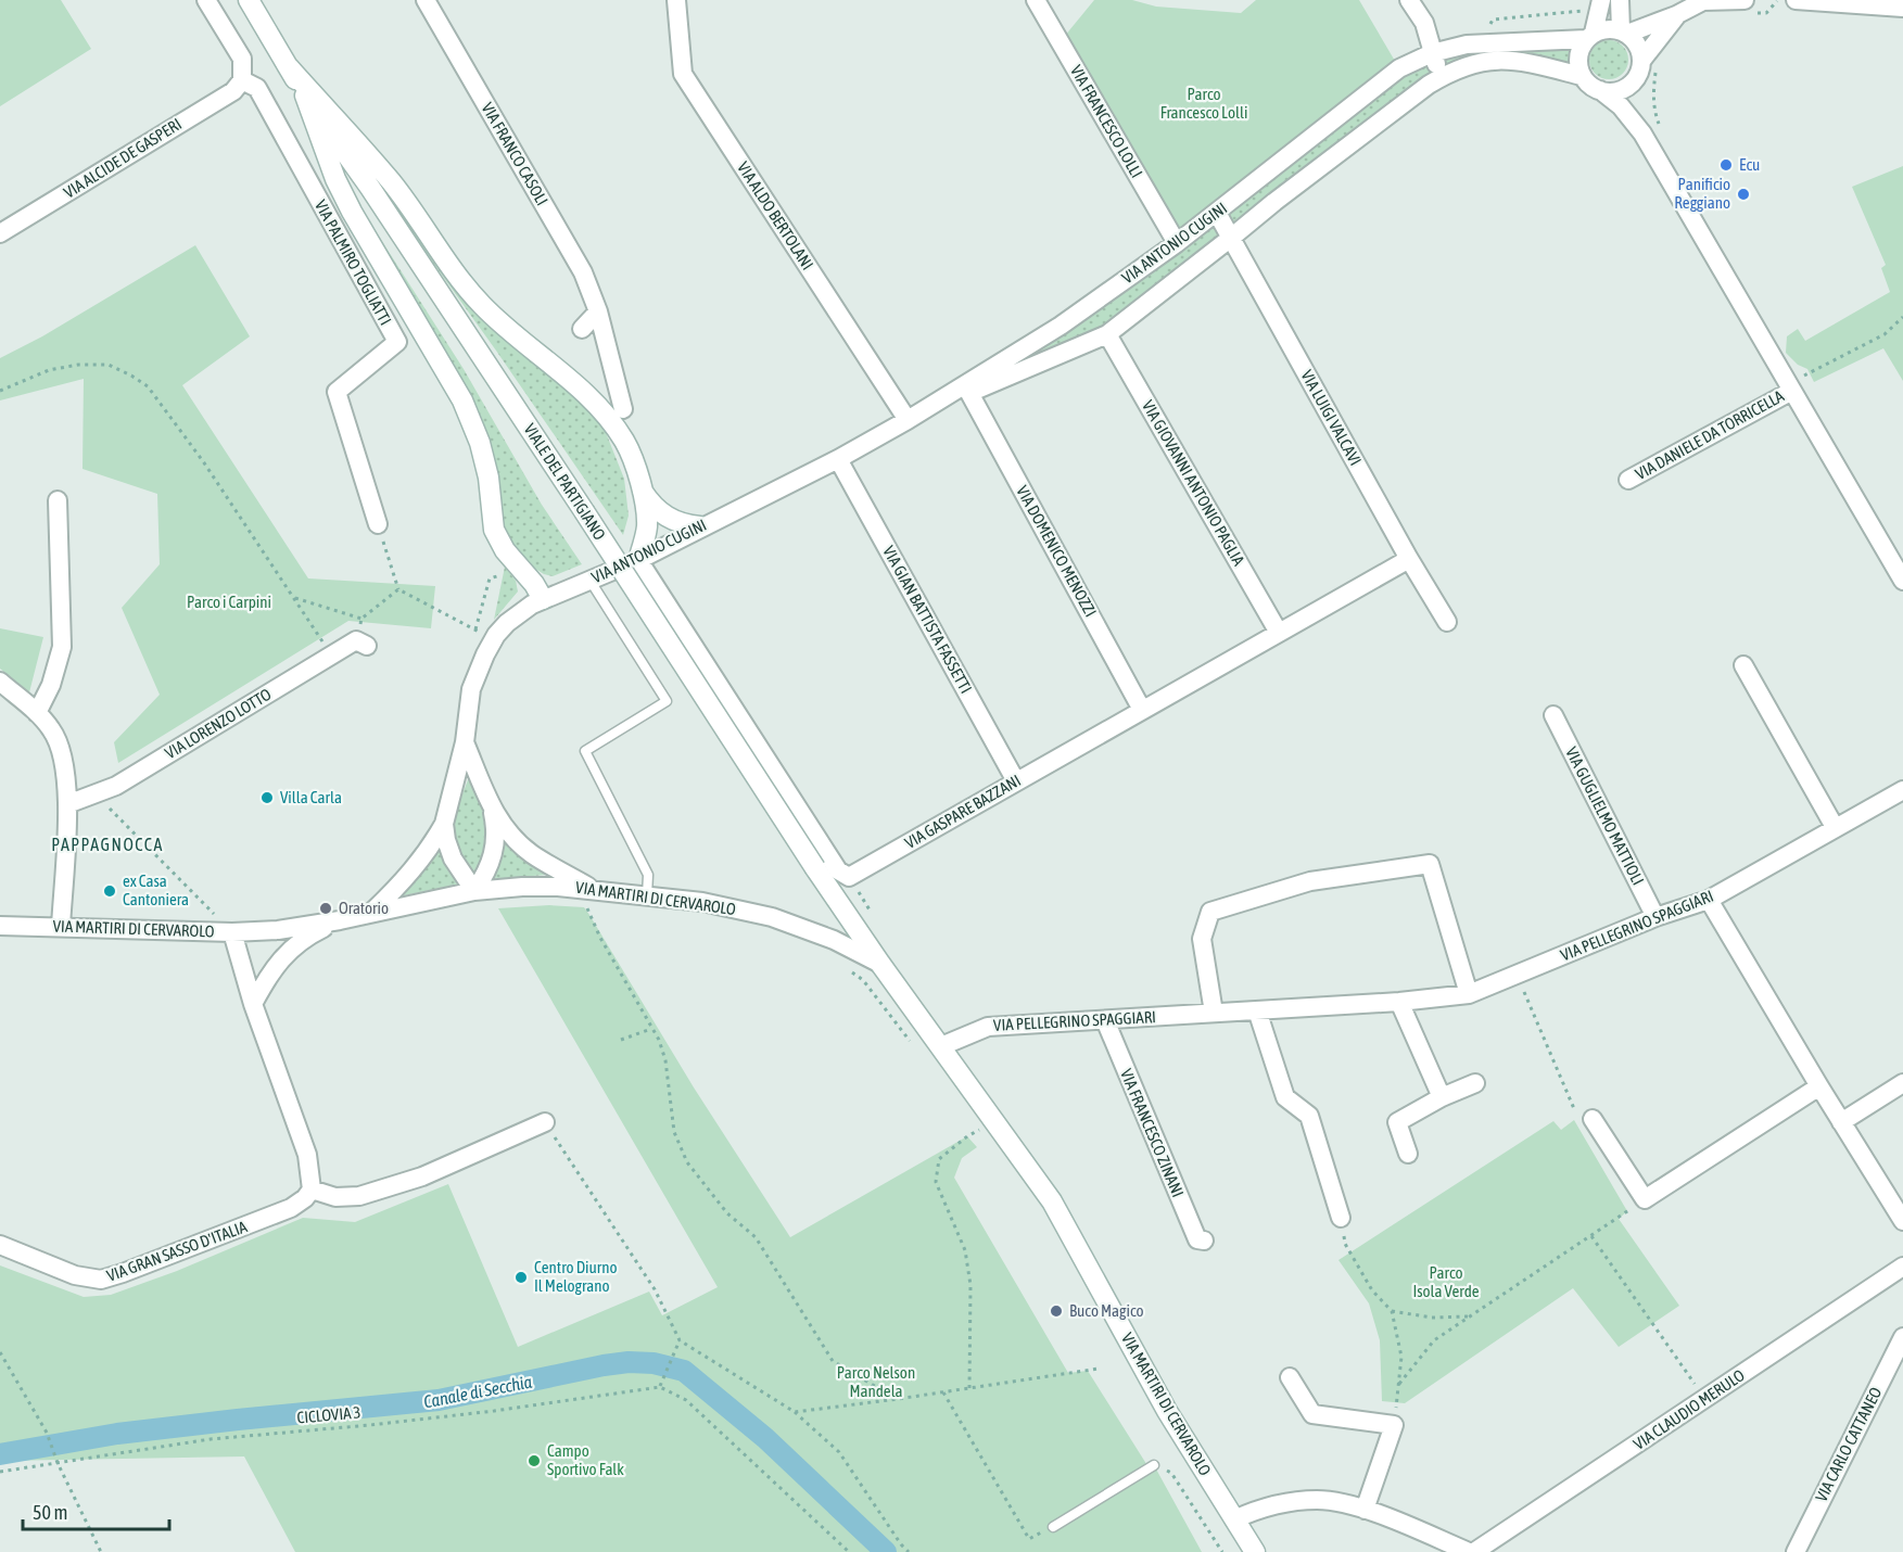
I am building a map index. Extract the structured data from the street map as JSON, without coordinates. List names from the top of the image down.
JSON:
{
  "streets": {
    "main road": ["VIALE DEL PARTIGIANO", "VIA MARTIRI DI CERVAROLO"],
    "street": [
      "VIA FRANCESCO LOLLI",
      "VIA FRANCO CASOLI",
      "VIA ALCIDE DE GASPERI",
      "VIA ALDO BERTOLANI",
      "VIA ANTONIO CUGINI",
      "VIA PALMIRO TOGLIATTI",
      "VIA LUIGI VALCAVI",
      "VIA DANIELE DA TORRICELLA",
      "VIA GIOVANNI ANTONIO PAGLIA",
      "VIA DOMENICO MENOZZI",
      "VIA GIAN BATTISTA FASSETTI",
      "VIA LORENZO LOTTO",
      "VIA GASPARE BAZZANI",
      "VIA GUGLIELMO MATTIOLI",
      "VIA PELLEGRINO SPAGGIARI",
      "VIA FRANCESCO ZINANI",
      "VIA GRAN SASSO D'ITALIA",
      "VIA CLAUDIO MERULO",
      "VIA CARLO CATTANEO"
    ],
    "path": ["CICLOVIA 3"]
  },
  "crossings": [
    ["VIA FRANCESCO LOLLI", "VIA ANTONIO CUGINI"],
    ["VIA ALCIDE DE GASPERI", "VIA PALMIRO TOGLIATTI"],
    ["VIA ALDO BERTOLANI", "VIA ANTONIO CUGINI"],
    ["VIA ANTONIO CUGINI", "VIA LUIGI VALCAVI"],
    ["VIA ANTONIO CUGINI", "VIA DANIELE DA TORRICELLA"],
    ["VIA ANTONIO CUGINI", "VIA GIOVANNI ANTONIO PAGLIA"],
    ["VIA ANTONIO CUGINI", "VIA DOMENICO MENOZZI"],
    ["VIA ANTONIO CUGINI", "VIA GIAN BATTISTA FASSETTI"],
    ["VIA ANTONIO CUGINI", "VIA GASPARE BAZZANI"],
    ["VIA ANTONIO CUGINI", "VIA MARTIRI DI CERVAROLO"],
    ["VIA LUIGI VALCAVI", "VIA GASPARE BAZZANI"],
    ["VIALE DEL PARTIGIANO", "VIA MARTIRI DI CERVAROLO"],
    ["VIA GIOVANNI ANTONIO PAGLIA", "VIA GASPARE BAZZANI"],
    ["VIA DOMENICO MENOZZI", "VIA GASPARE BAZZANI"],
    ["VIA GIAN BATTISTA FASSETTI", "VIA GASPARE BAZZANI"],
    ["VIA GUGLIELMO MATTIOLI", "VIA PELLEGRINO SPAGGIARI"],
    ["VIA MARTIRI DI CERVAROLO", "VIA PELLEGRINO SPAGGIARI"],
    ["VIA PELLEGRINO SPAGGIARI", "VIA FRANCESCO ZINANI"]
  ],
  "districts": ["PAPPAGNOCCA"],
  "water": ["Canale di Secchia"],
  "parks": [
    "Parco Francesco Lolli",
    "Parco i Carpini",
    "Parco Isola Verde",
    "Parco Nelson Mandela"
  ],
  "places": [
    "Ecu",
    "Panificio Reggiano",
    "Villa Carla",
    "ex Casa Cantoniera",
    "Oratorio",
    "Centro Diurno Il Melograno",
    "Buco Magico",
    "Campo Sportivo Falk"
  ],
  "scale_bar": "50 m"
}
